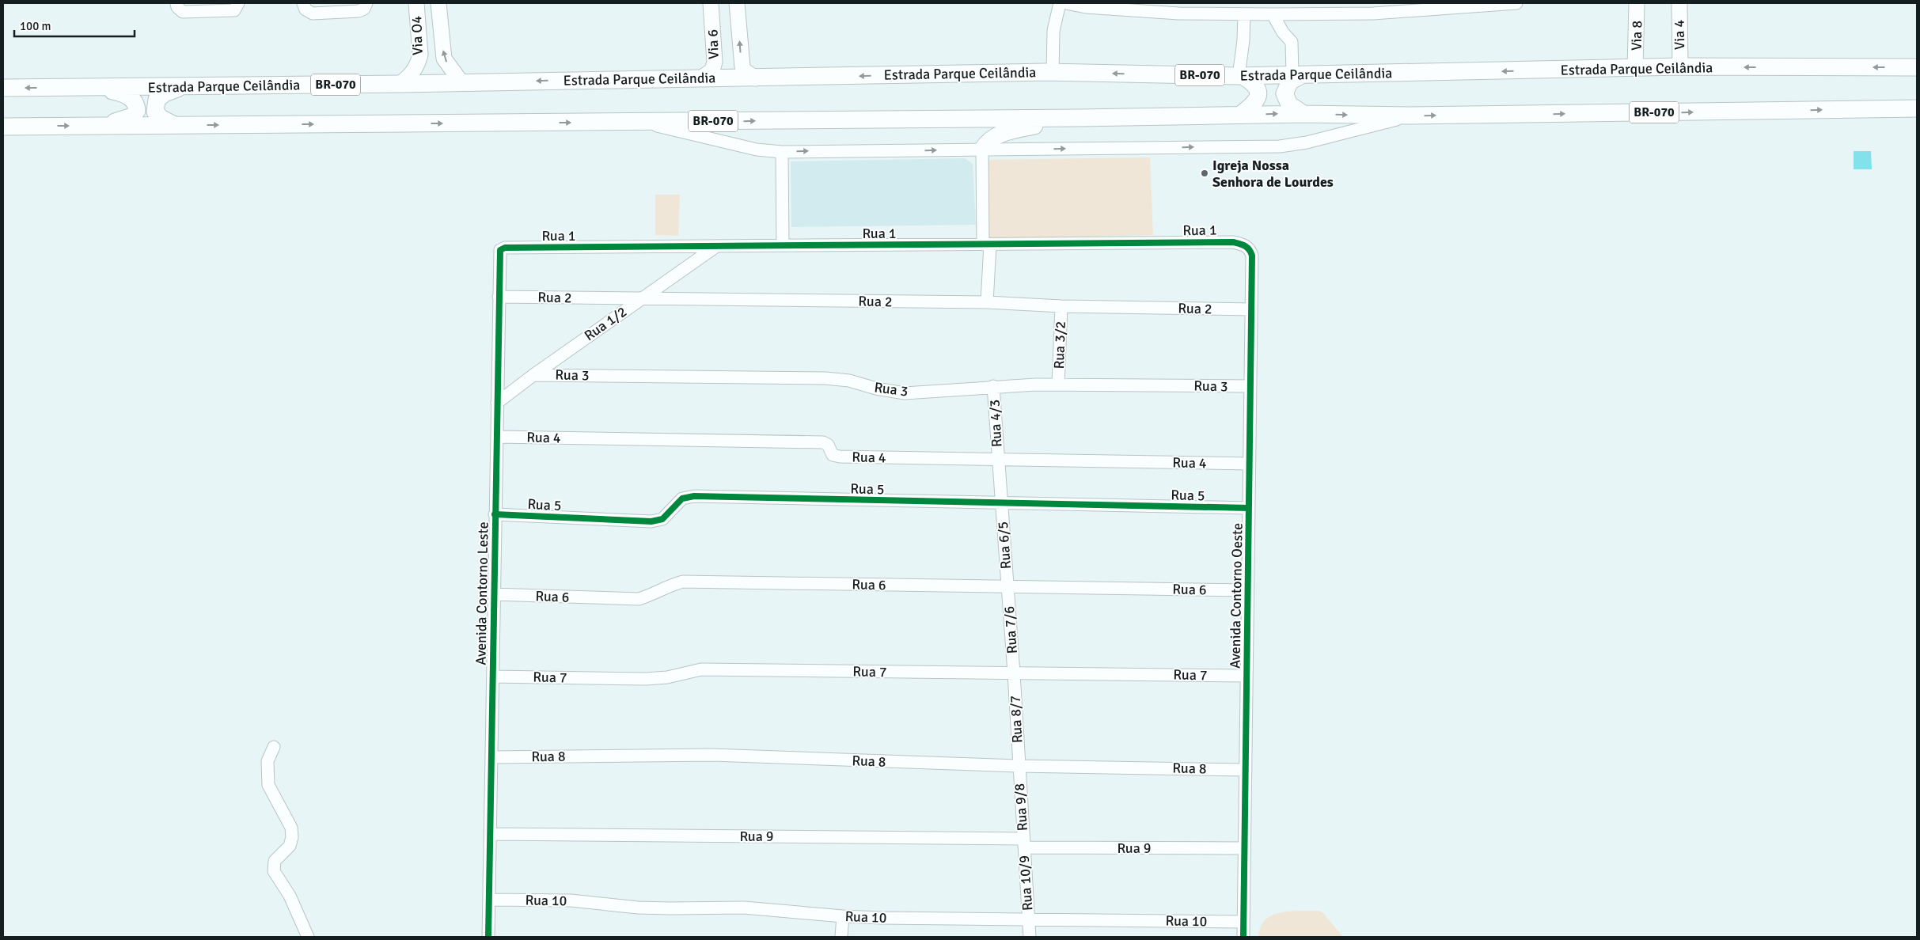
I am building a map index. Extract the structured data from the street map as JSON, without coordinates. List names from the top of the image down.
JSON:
{
  "streets": {
    "highway": ["Estrada Parque Ceilândia", "BR-070"],
    "main road": [
      "Via 4",
      "Via O4",
      "Via 8",
      "Via 6"
    ],
    "street": [
      "Rua 1",
      "Rua 2",
      "Rua 1/2",
      "Rua 3/2",
      "Rua 3",
      "Rua 4/3",
      "Rua 4",
      "Rua 5",
      "Rua 6/5",
      "Rua 6",
      "Avenida Contorno Leste",
      "Avenida Contorno Oeste",
      "Rua 7/6",
      "Rua 7",
      "Rua 8/7",
      "Rua 8",
      "Rua 9/8",
      "Rua 9",
      "Rua 10/9",
      "Rua 10"
    ]
  },
  "crossings": [
    ["Via 4", "Estrada Parque Ceilândia"],
    ["Via O4", "Estrada Parque Ceilândia"],
    ["Via 8", "Estrada Parque Ceilândia"],
    ["Via 6", "Estrada Parque Ceilândia"],
    ["Rua 1", "Rua 1/2"],
    ["Rua 1", "Avenida Contorno Leste"],
    ["Rua 1", "Avenida Contorno Oeste"],
    ["Rua 2", "Rua 1/2"],
    ["Rua 2", "Rua 3/2"],
    ["Rua 2", "Avenida Contorno Leste"],
    ["Rua 2", "Avenida Contorno Oeste"],
    ["Rua 1/2", "Rua 3"],
    ["Rua 1/2", "Avenida Contorno Leste"],
    ["Rua 3/2", "Rua 3"],
    ["Rua 3", "Rua 4/3"],
    ["Rua 3", "Avenida Contorno Oeste"],
    ["Rua 4/3", "Rua 4"],
    ["Rua 4/3", "Rua 5"],
    ["Rua 4/3", "Rua 6/5"],
    ["Rua 4", "Avenida Contorno Leste"],
    ["Rua 4", "Avenida Contorno Oeste"],
    ["Rua 5", "Rua 6/5"],
    ["Rua 5", "Avenida Contorno Leste"],
    ["Rua 5", "Avenida Contorno Oeste"],
    ["Rua 6/5", "Rua 6"],
    ["Rua 6/5", "Rua 7/6"],
    ["Rua 6", "Avenida Contorno Leste"],
    ["Rua 6", "Avenida Contorno Oeste"],
    ["Rua 6", "Rua 7/6"],
    ["Avenida Contorno Leste", "Rua 7"],
    ["Avenida Contorno Leste", "Rua 8"],
    ["Avenida Contorno Leste", "Rua 9"],
    ["Avenida Contorno Leste", "Rua 10"],
    ["Avenida Contorno Oeste", "Rua 7"],
    ["Avenida Contorno Oeste", "Rua 8"],
    ["Avenida Contorno Oeste", "Rua 9"],
    ["Avenida Contorno Oeste", "Rua 10"],
    ["Rua 7/6", "Rua 7"],
    ["Rua 7/6", "Rua 8/7"],
    ["Rua 7", "Rua 8/7"],
    ["Rua 8/7", "Rua 8"],
    ["Rua 8/7", "Rua 9/8"],
    ["Rua 8", "Rua 9/8"],
    ["Rua 9/8", "Rua 9"],
    ["Rua 9/8", "Rua 10/9"],
    ["Rua 9", "Rua 10/9"],
    ["Rua 10/9", "Rua 10"]
  ],
  "one_way": ["Via O4", "Via 6"],
  "places": ["Igreja Nossa Senhora de Lourdes"],
  "scale_bar": "100 m"
}
